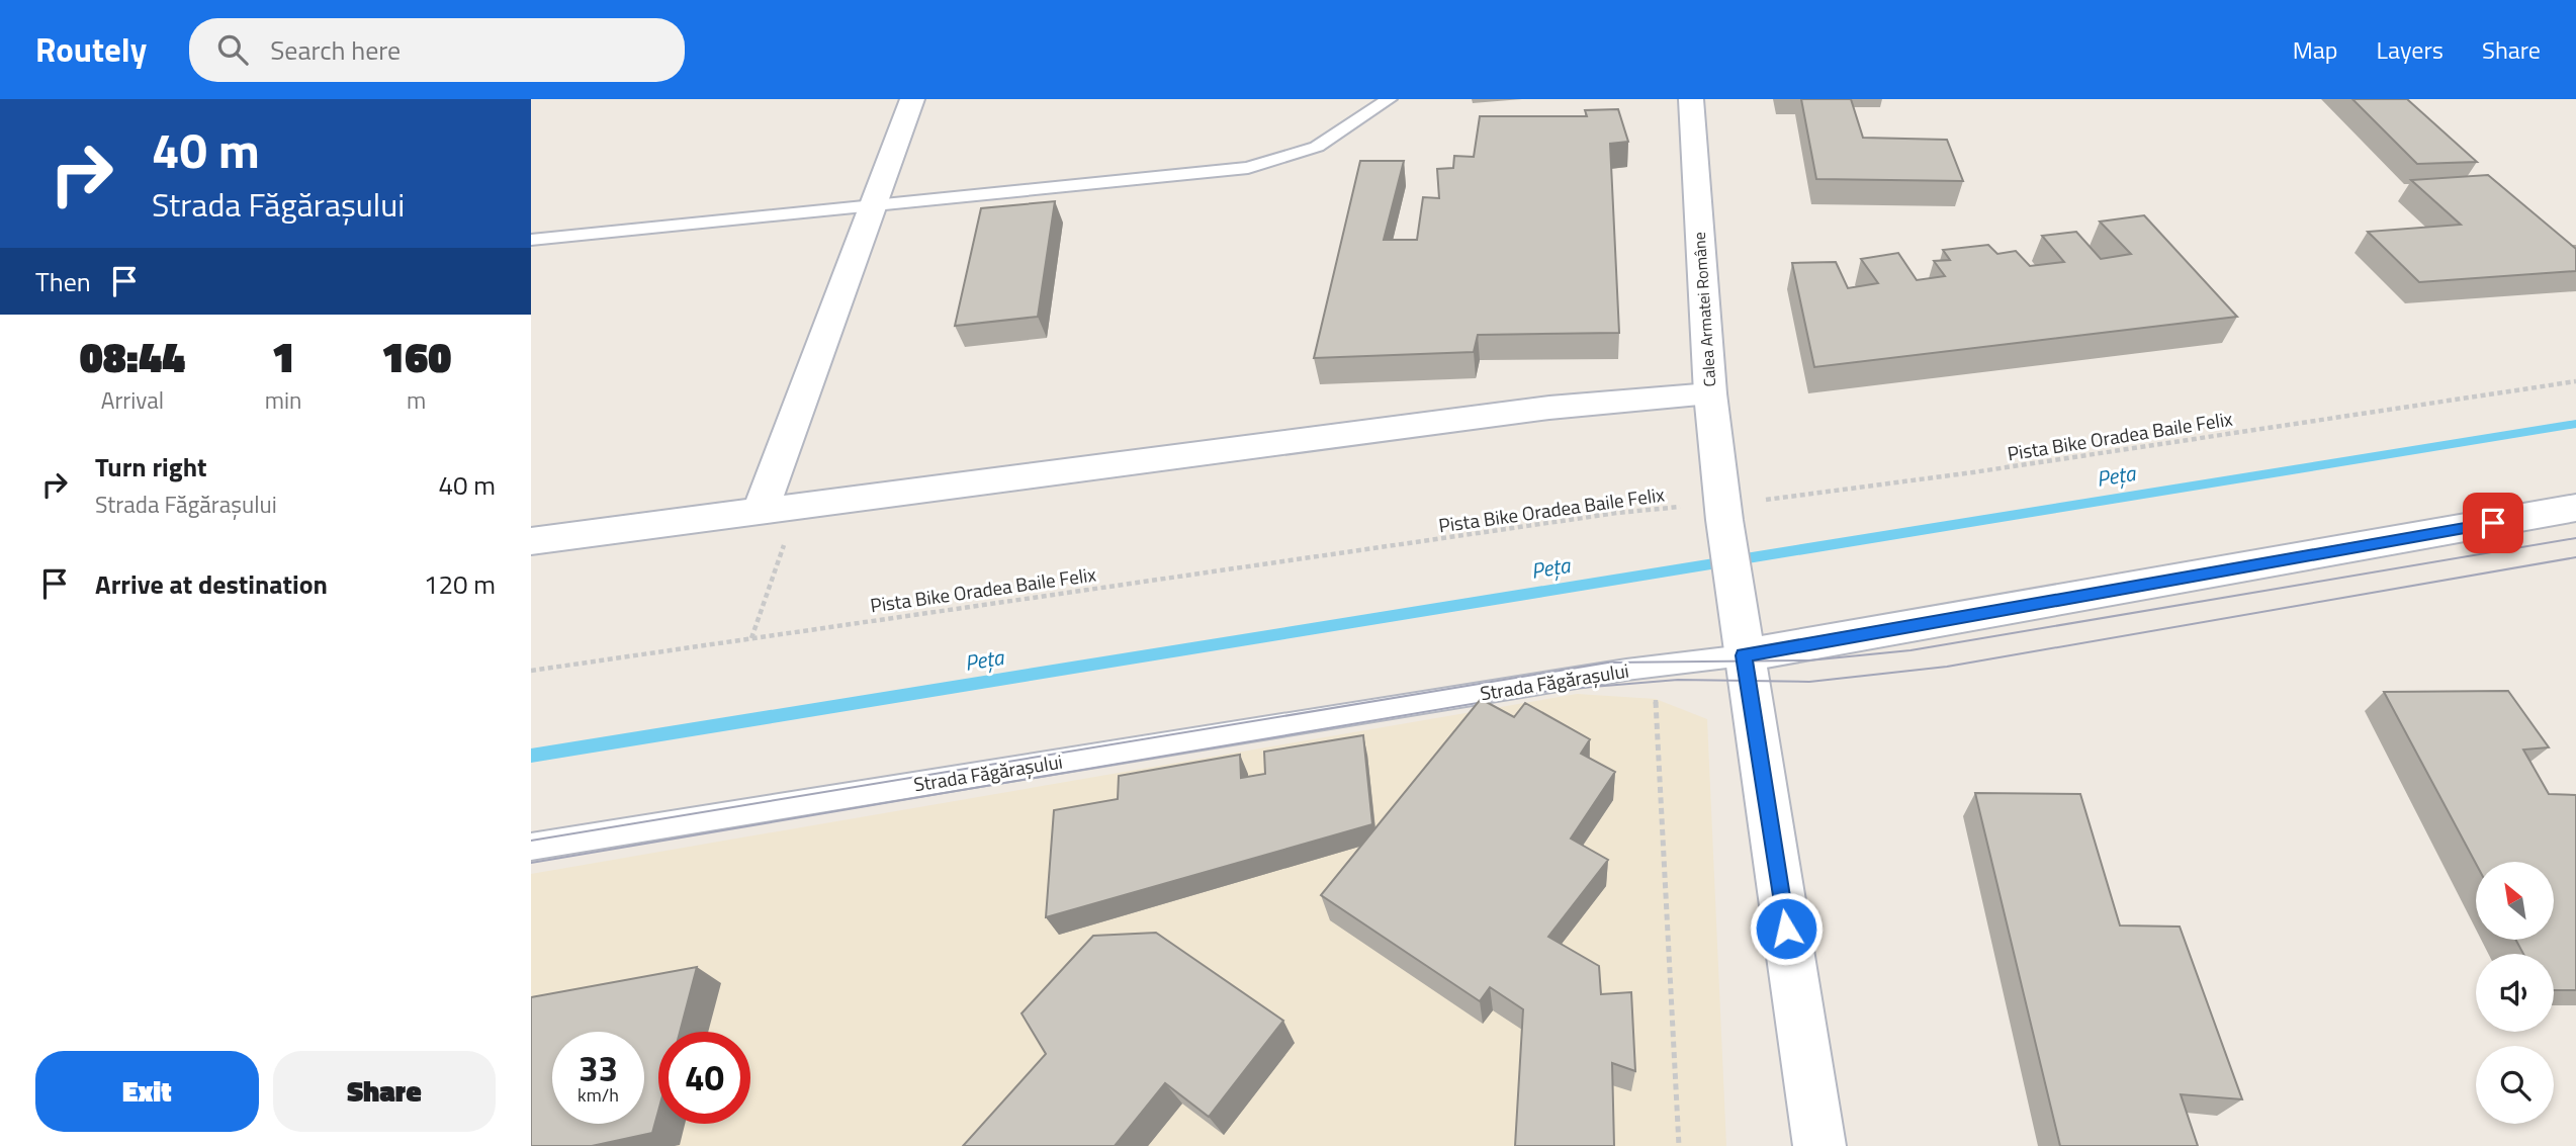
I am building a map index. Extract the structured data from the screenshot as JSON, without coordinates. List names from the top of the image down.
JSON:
{
  "streets": {
    "street": ["Calea Armatei Române", "Strada Făgărașului"],
    "path": ["Pista Bike Oradea Baile Felix"]
  },
  "crossings": [
    ["Calea Armatei Române", "Pista Bike Oradea Baile Felix"],
    ["Calea Armatei Române", "Strada Făgărașului"]
  ],
  "water": ["Peța"],
  "north": "top left",
  "page": {
    "header": "Routely",
    "search": "Search here",
    "nav": ["Map", "Layers", "Share"],
    "turn": ["40 m", "Strada Făgărașului"],
    "then": "Then",
    "eta": [
      "08:44",
      "Arrival",
      "1",
      "min",
      "160",
      "m"
    ],
    "list": [
      {
        "name": "Turn right",
        "note": "Strada Făgărașului",
        "value": "40 m"
      },
      {
        "name": "Arrive at destination",
        "value": "120 m"
      }
    ],
    "speed": "33 km/h",
    "limit": "40",
    "buttons": ["Exit", "Share"]
  }
}
